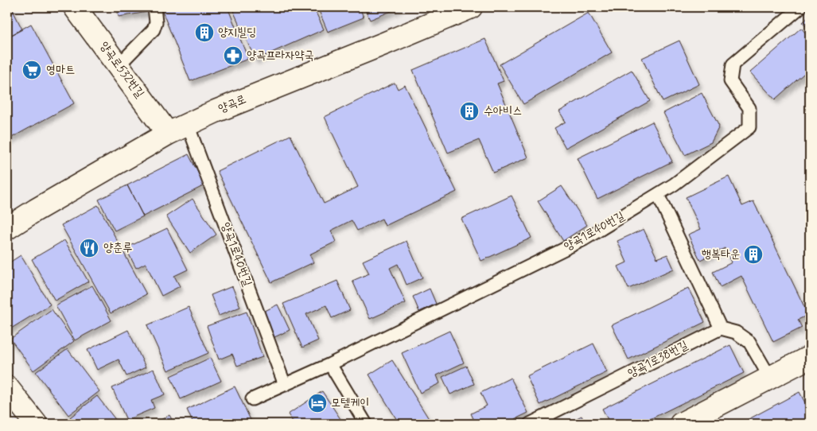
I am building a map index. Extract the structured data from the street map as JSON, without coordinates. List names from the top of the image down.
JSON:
{
  "streets": {
    "street": ["양곡로532번길", "양곡로"],
    "lane": ["양곡1로40번길", "양곡1로38번길"]
  },
  "crossings": [
    ["양곡로532번길", "양곡로"],
    ["양곡로", "양곡1로40번길"]
  ],
  "places": {
    "building": ["양지빌딩", "수아비스", "행복타운"],
    "pharmacy": ["양곡프라자약국"],
    "supermarket": ["영마트"],
    "restaurant": ["양춘루"],
    "hotel": ["모텔케이"]
  }
}
